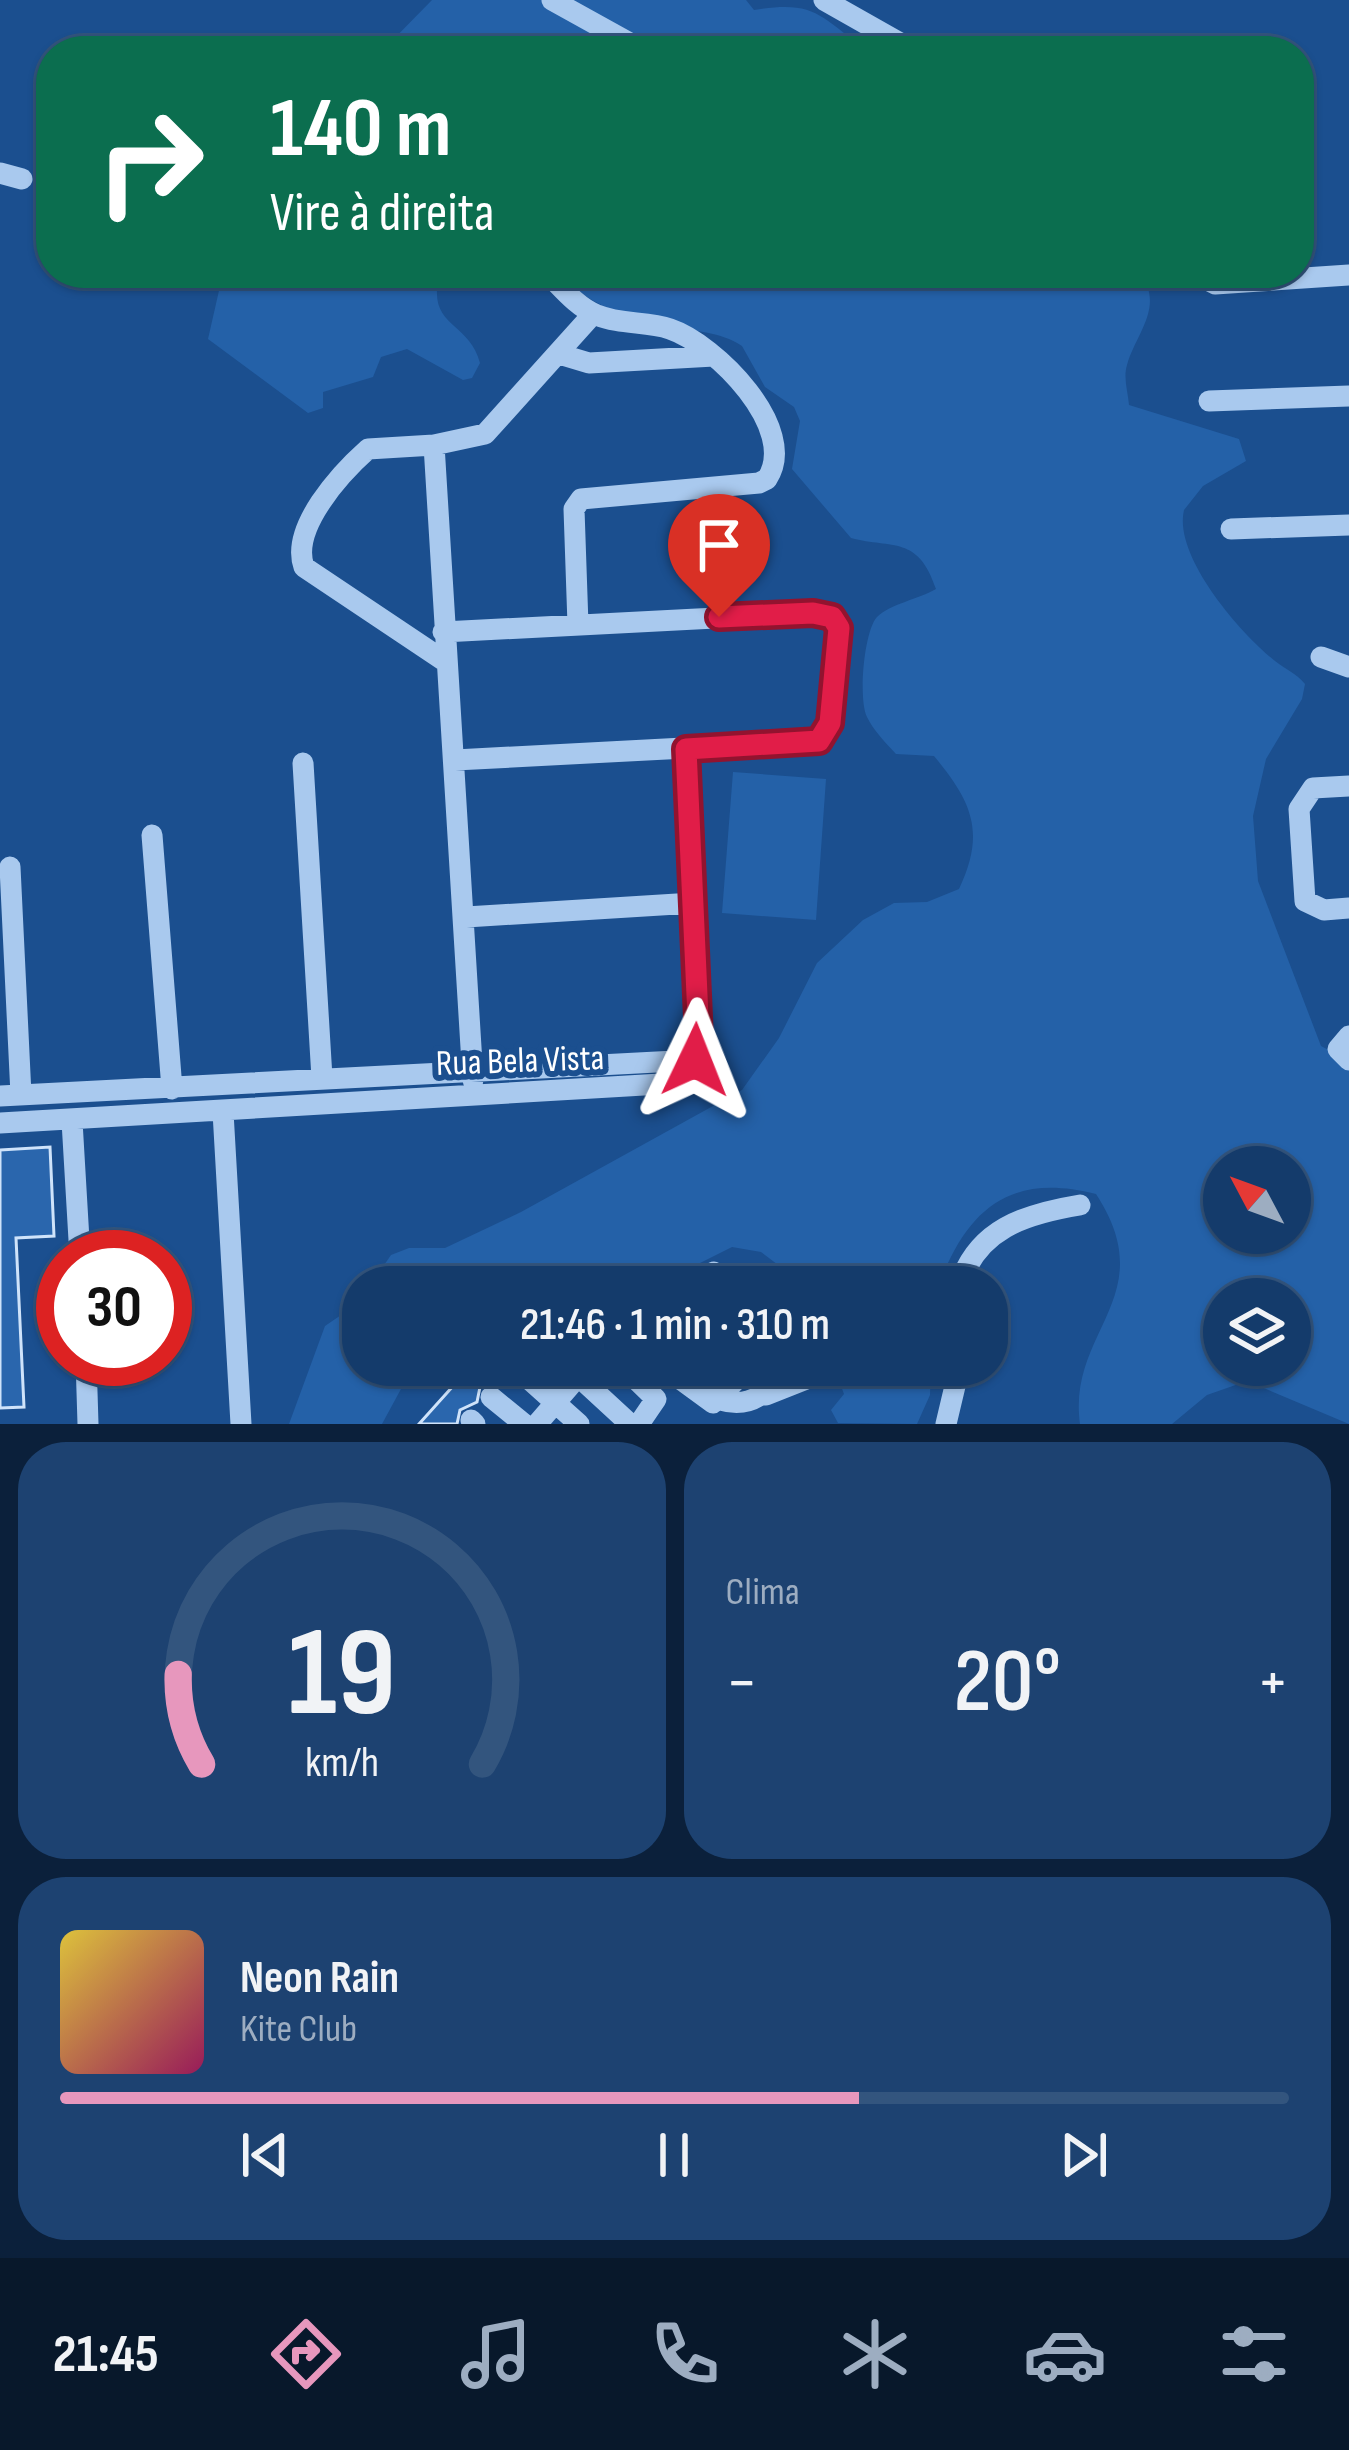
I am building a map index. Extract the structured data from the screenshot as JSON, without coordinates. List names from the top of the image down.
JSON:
{
  "streets": {
    "street": ["Rua Bela Vista"]
  },
  "north": "top left",
  "page": {
    "turn": ["140 m", "Vire à direita"],
    "limit": "30",
    "trip": "21:46 · 1 min · 310 m",
    "tile": "Clima",
    "heat": ["−", "20°", "+"],
    "song": ["Neon Rain", "Kite Club"],
    "tabs": "21:45",
    "gauge": ["19", "km/h"]
  }
}
